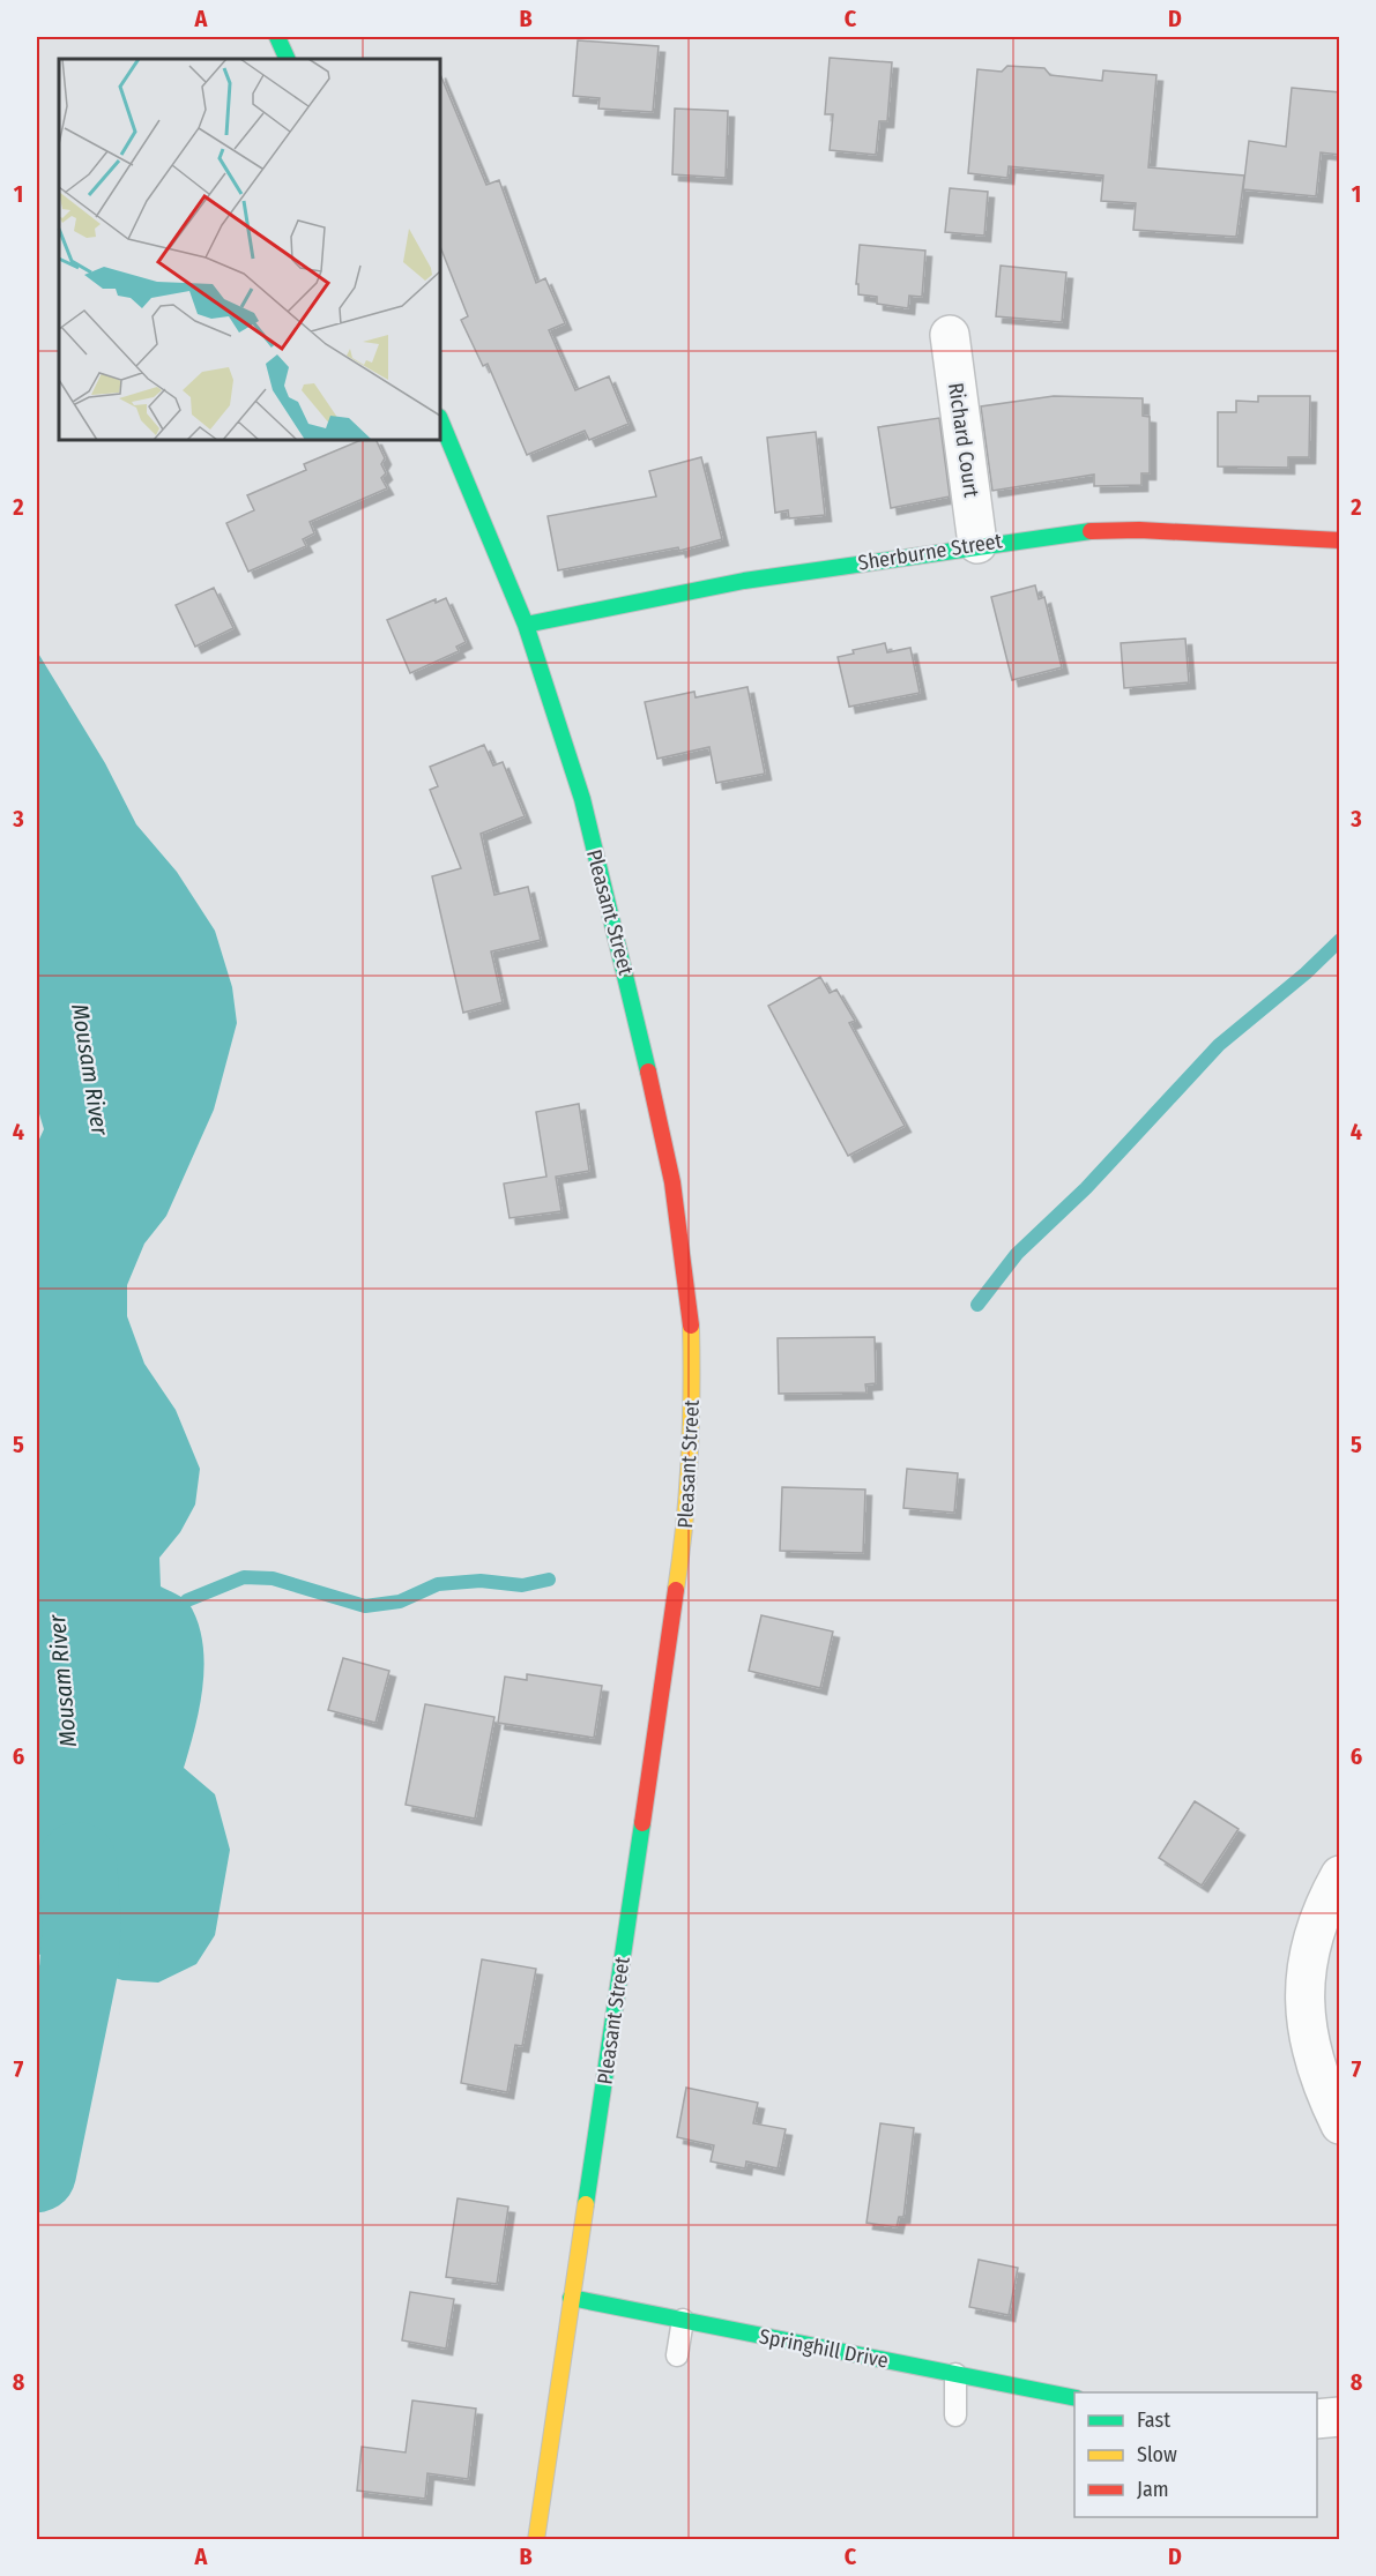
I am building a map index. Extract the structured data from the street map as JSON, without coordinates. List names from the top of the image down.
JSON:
{
  "streets": {
    "main road": ["Sherburne Street", "Pleasant Street", "Springhill Drive"],
    "street": ["Richard Court"]
  },
  "crossings": [
    ["Richard Court", "Sherburne Street"],
    ["Sherburne Street", "Pleasant Street"],
    ["Pleasant Street", "Springhill Drive"]
  ],
  "water": ["Mousam River"],
  "legend": ["Fast", "Slow", "Jam"],
  "grid": {
    "columns": [
      "A",
      "B",
      "C",
      "D"
    ],
    "rows": [
      "1",
      "2",
      "3",
      "4",
      "5",
      "6",
      "7",
      "8"
    ]
  }
}
